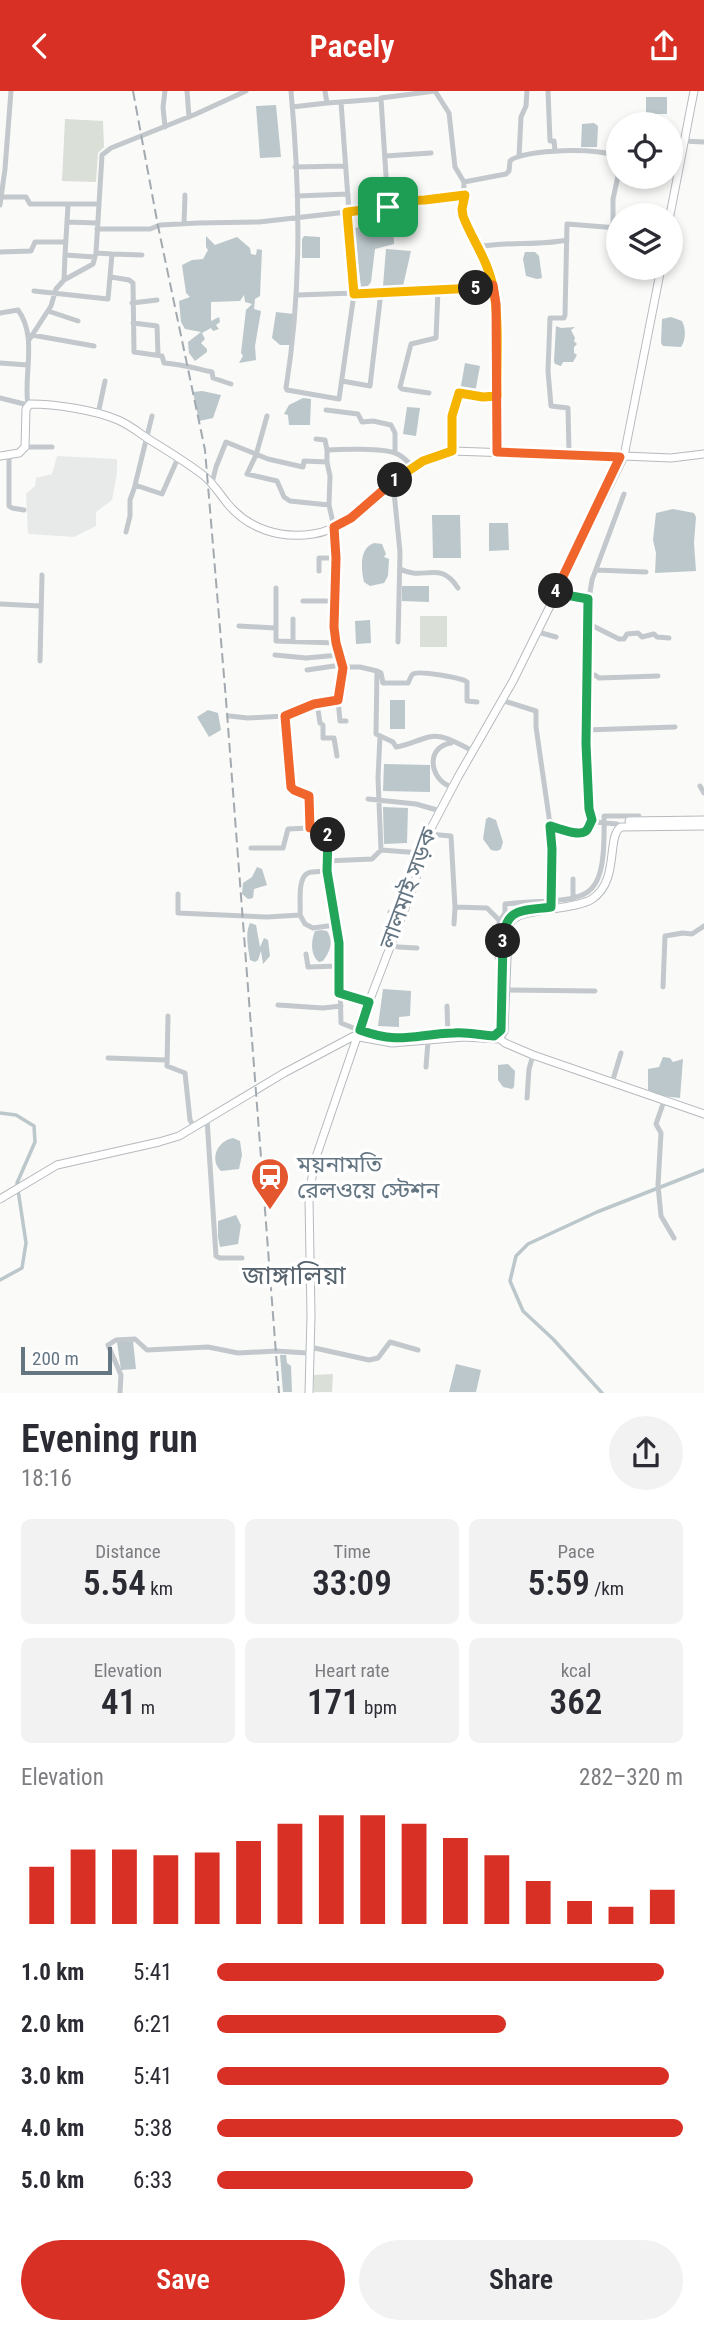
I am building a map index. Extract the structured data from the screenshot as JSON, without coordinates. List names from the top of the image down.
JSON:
{
  "streets": {
    "main road": ["লালমাই সড়ক"]
  },
  "districts": ["জাঙ্গালিয়া"],
  "places": {
    "station": ["ময়নামতি রেলওয়ে স্টেশন"]
  },
  "scale_bar": "200 m",
  "page": {
    "header": "Pacely",
    "pins": [
      "5",
      "1",
      "4",
      "2",
      "3"
    ],
    "scale": "200 m",
    "heading": ["Evening run", "18:16"],
    "stats": [
      ["Distance", "5.54 km"],
      ["Time", "33:09"],
      ["Pace", "5:59 /km"],
      ["Elevation", "41 m"],
      ["Heart rate", "171 bpm"],
      ["kcal", "362"]
    ],
    "chart": ["Elevation", "282–320 m"],
    "list": [
      {
        "name": "1.0 km",
        "note": "5:41"
      },
      {
        "name": "2.0 km",
        "note": "6:21"
      },
      {
        "name": "3.0 km",
        "note": "5:41"
      },
      {
        "name": "4.0 km",
        "note": "5:38"
      },
      {
        "name": "5.0 km",
        "note": "6:33"
      }
    ],
    "buttons": ["Save", "Share"]
  }
}
